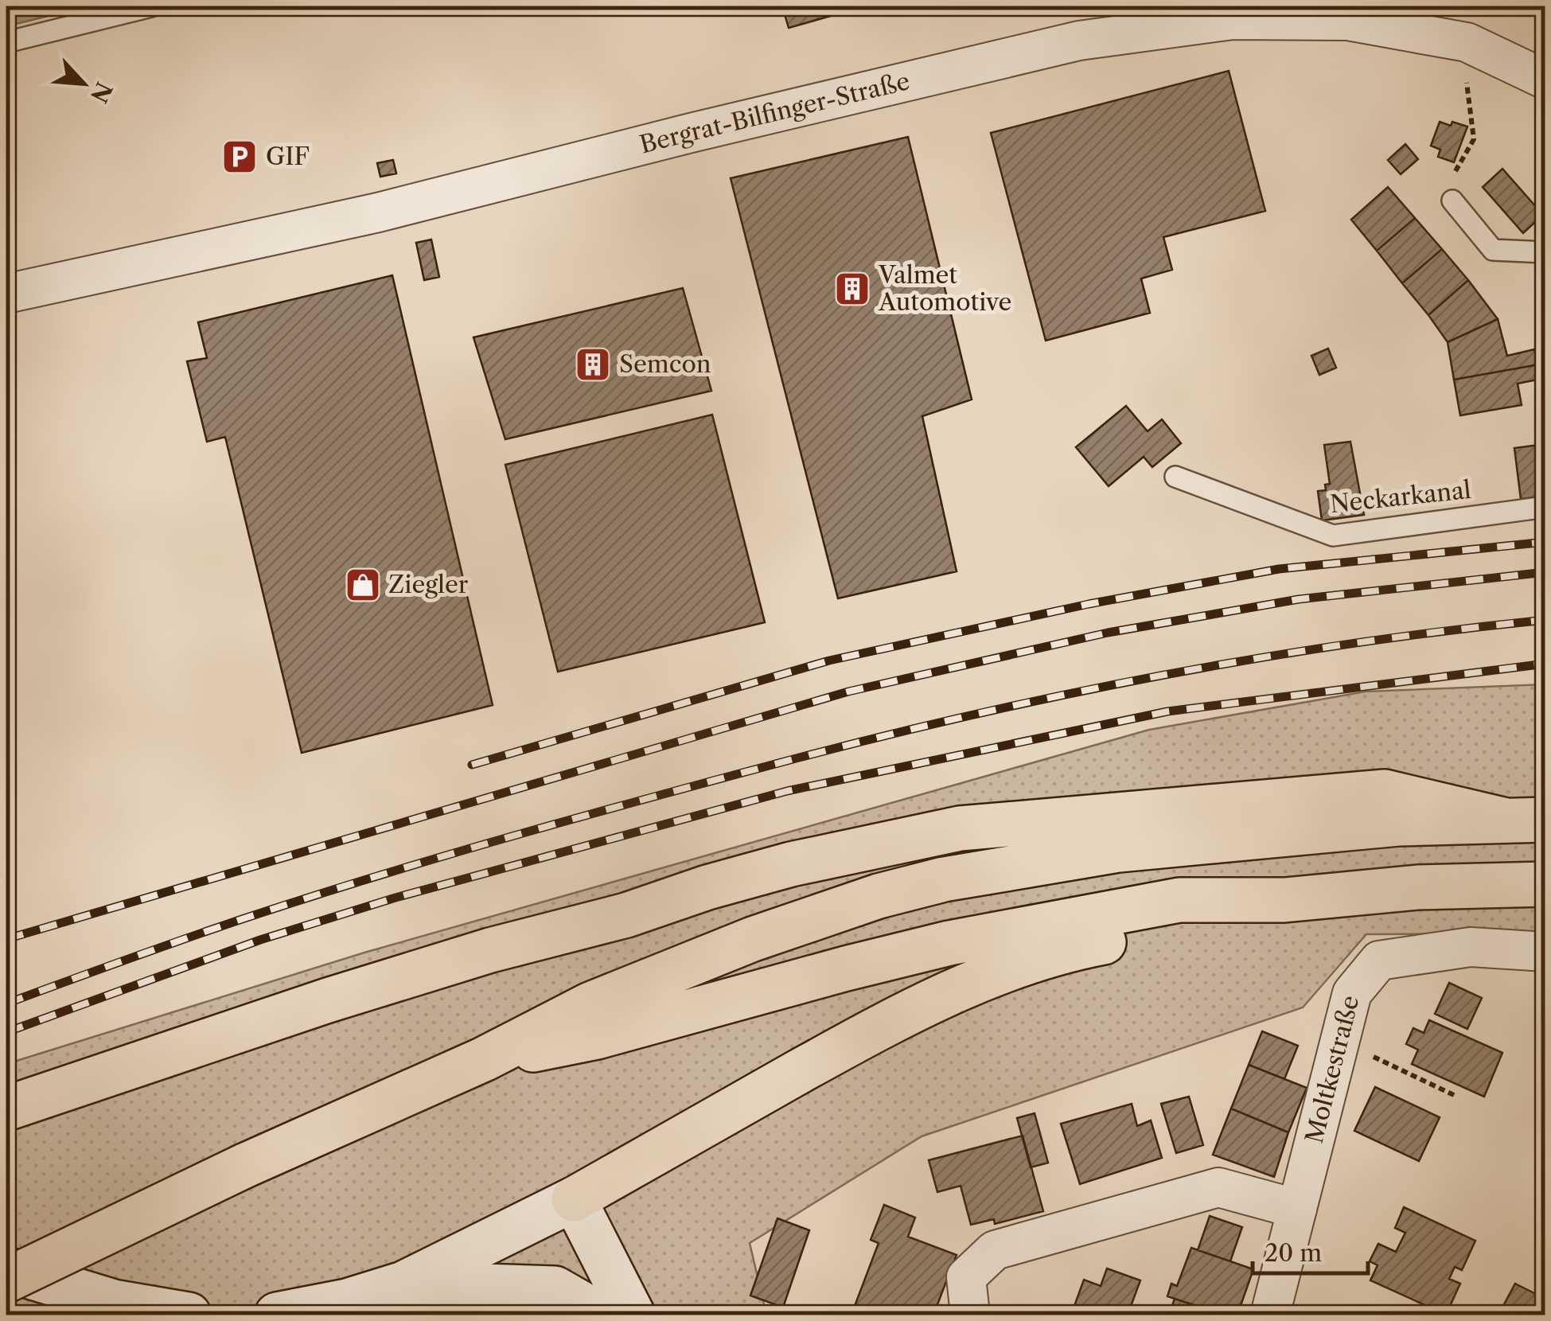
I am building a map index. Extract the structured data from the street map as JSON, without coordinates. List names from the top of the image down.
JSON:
{
  "streets": {
    "street": ["Bergrat-Bilfinger-Straße", "Moltkestraße"],
    "lane": ["Neckarkanal"]
  },
  "places": {
    "parking": ["GIF"],
    "building": ["Valmet Automotive", "Semcon"],
    "shop": ["Ziegler"]
  },
  "scale_bar": "20 m",
  "north": "bottom right"
}
